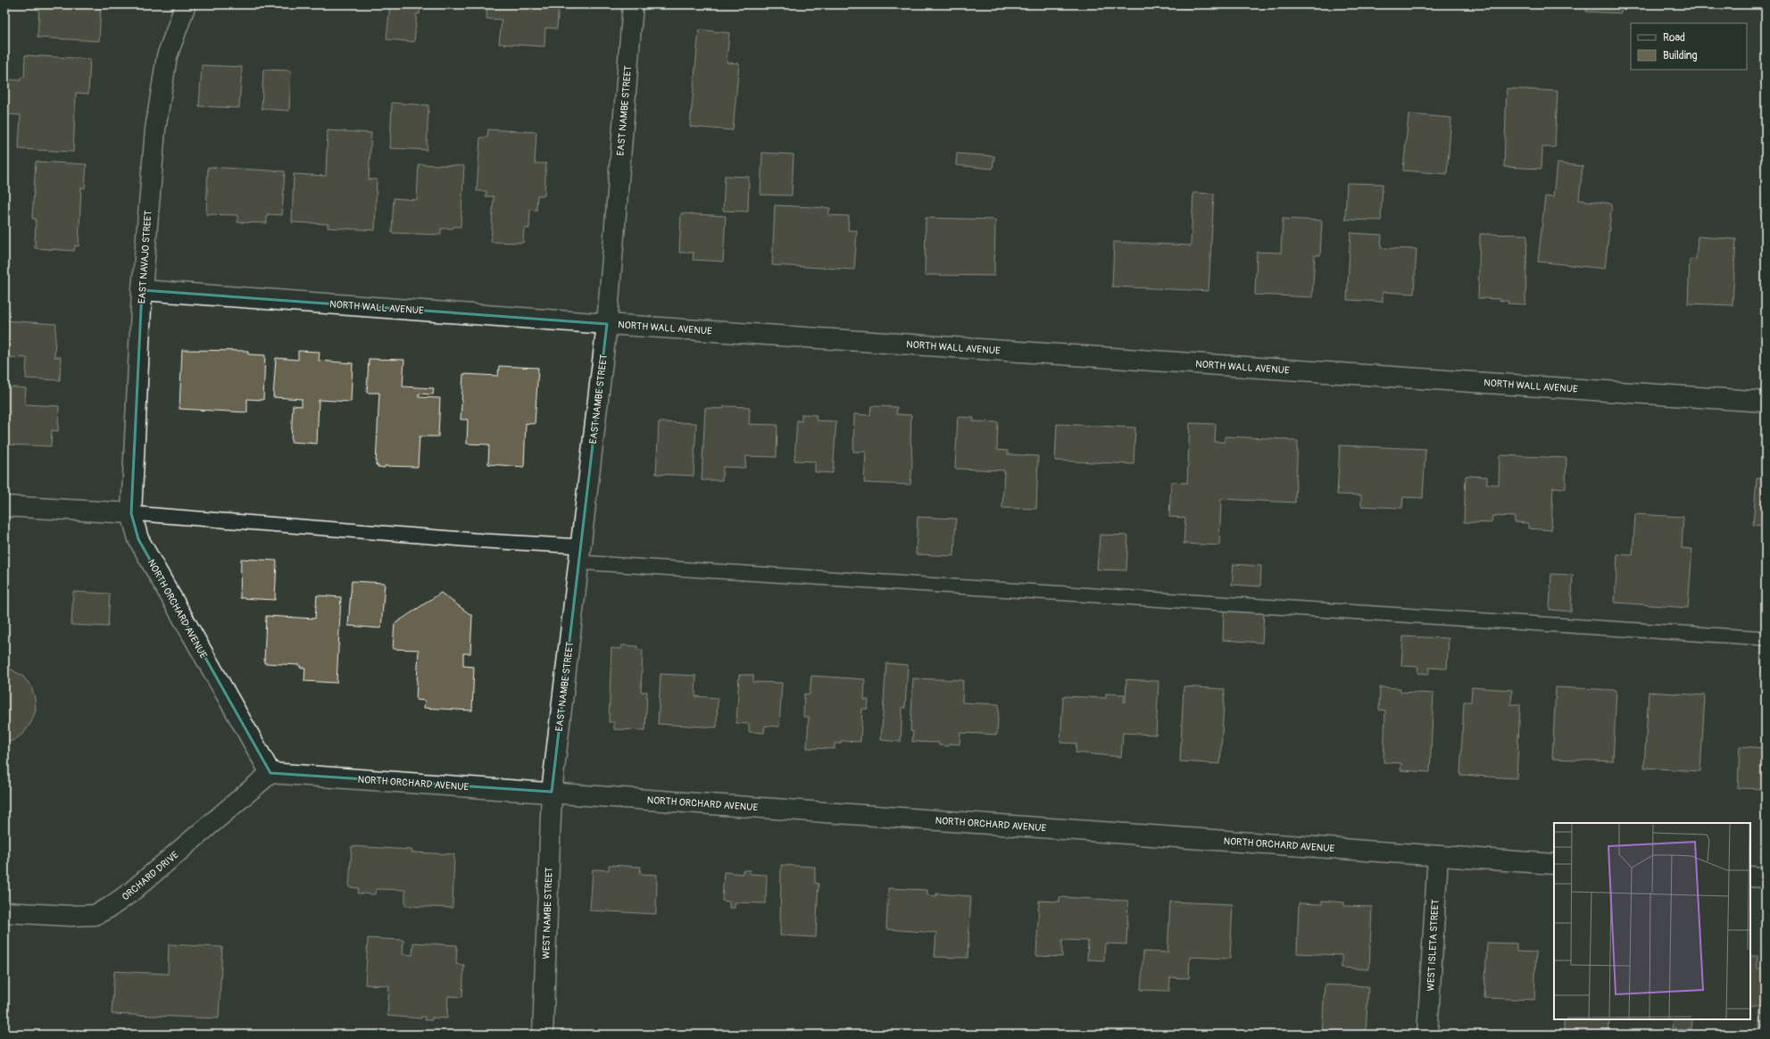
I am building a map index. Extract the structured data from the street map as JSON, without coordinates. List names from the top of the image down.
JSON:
{
  "streets": {
    "street": [
      "EAST NAMBE STREET",
      "EAST NAVAJO STREET",
      "NORTH WALL AVENUE",
      "NORTH ORCHARD AVENUE",
      "ORCHARD DRIVE",
      "WEST NAMBE STREET",
      "WEST ISLETA STREET"
    ]
  },
  "crossings": [
    ["EAST NAMBE STREET", "NORTH WALL AVENUE"],
    ["EAST NAMBE STREET", "NORTH ORCHARD AVENUE"],
    ["EAST NAMBE STREET", "WEST NAMBE STREET"],
    ["EAST NAVAJO STREET", "NORTH WALL AVENUE"],
    ["EAST NAVAJO STREET", "NORTH ORCHARD AVENUE"],
    ["NORTH ORCHARD AVENUE", "ORCHARD DRIVE"],
    ["NORTH ORCHARD AVENUE", "WEST NAMBE STREET"],
    ["NORTH ORCHARD AVENUE", "WEST ISLETA STREET"]
  ],
  "legend": ["Road", "Building"]
}
